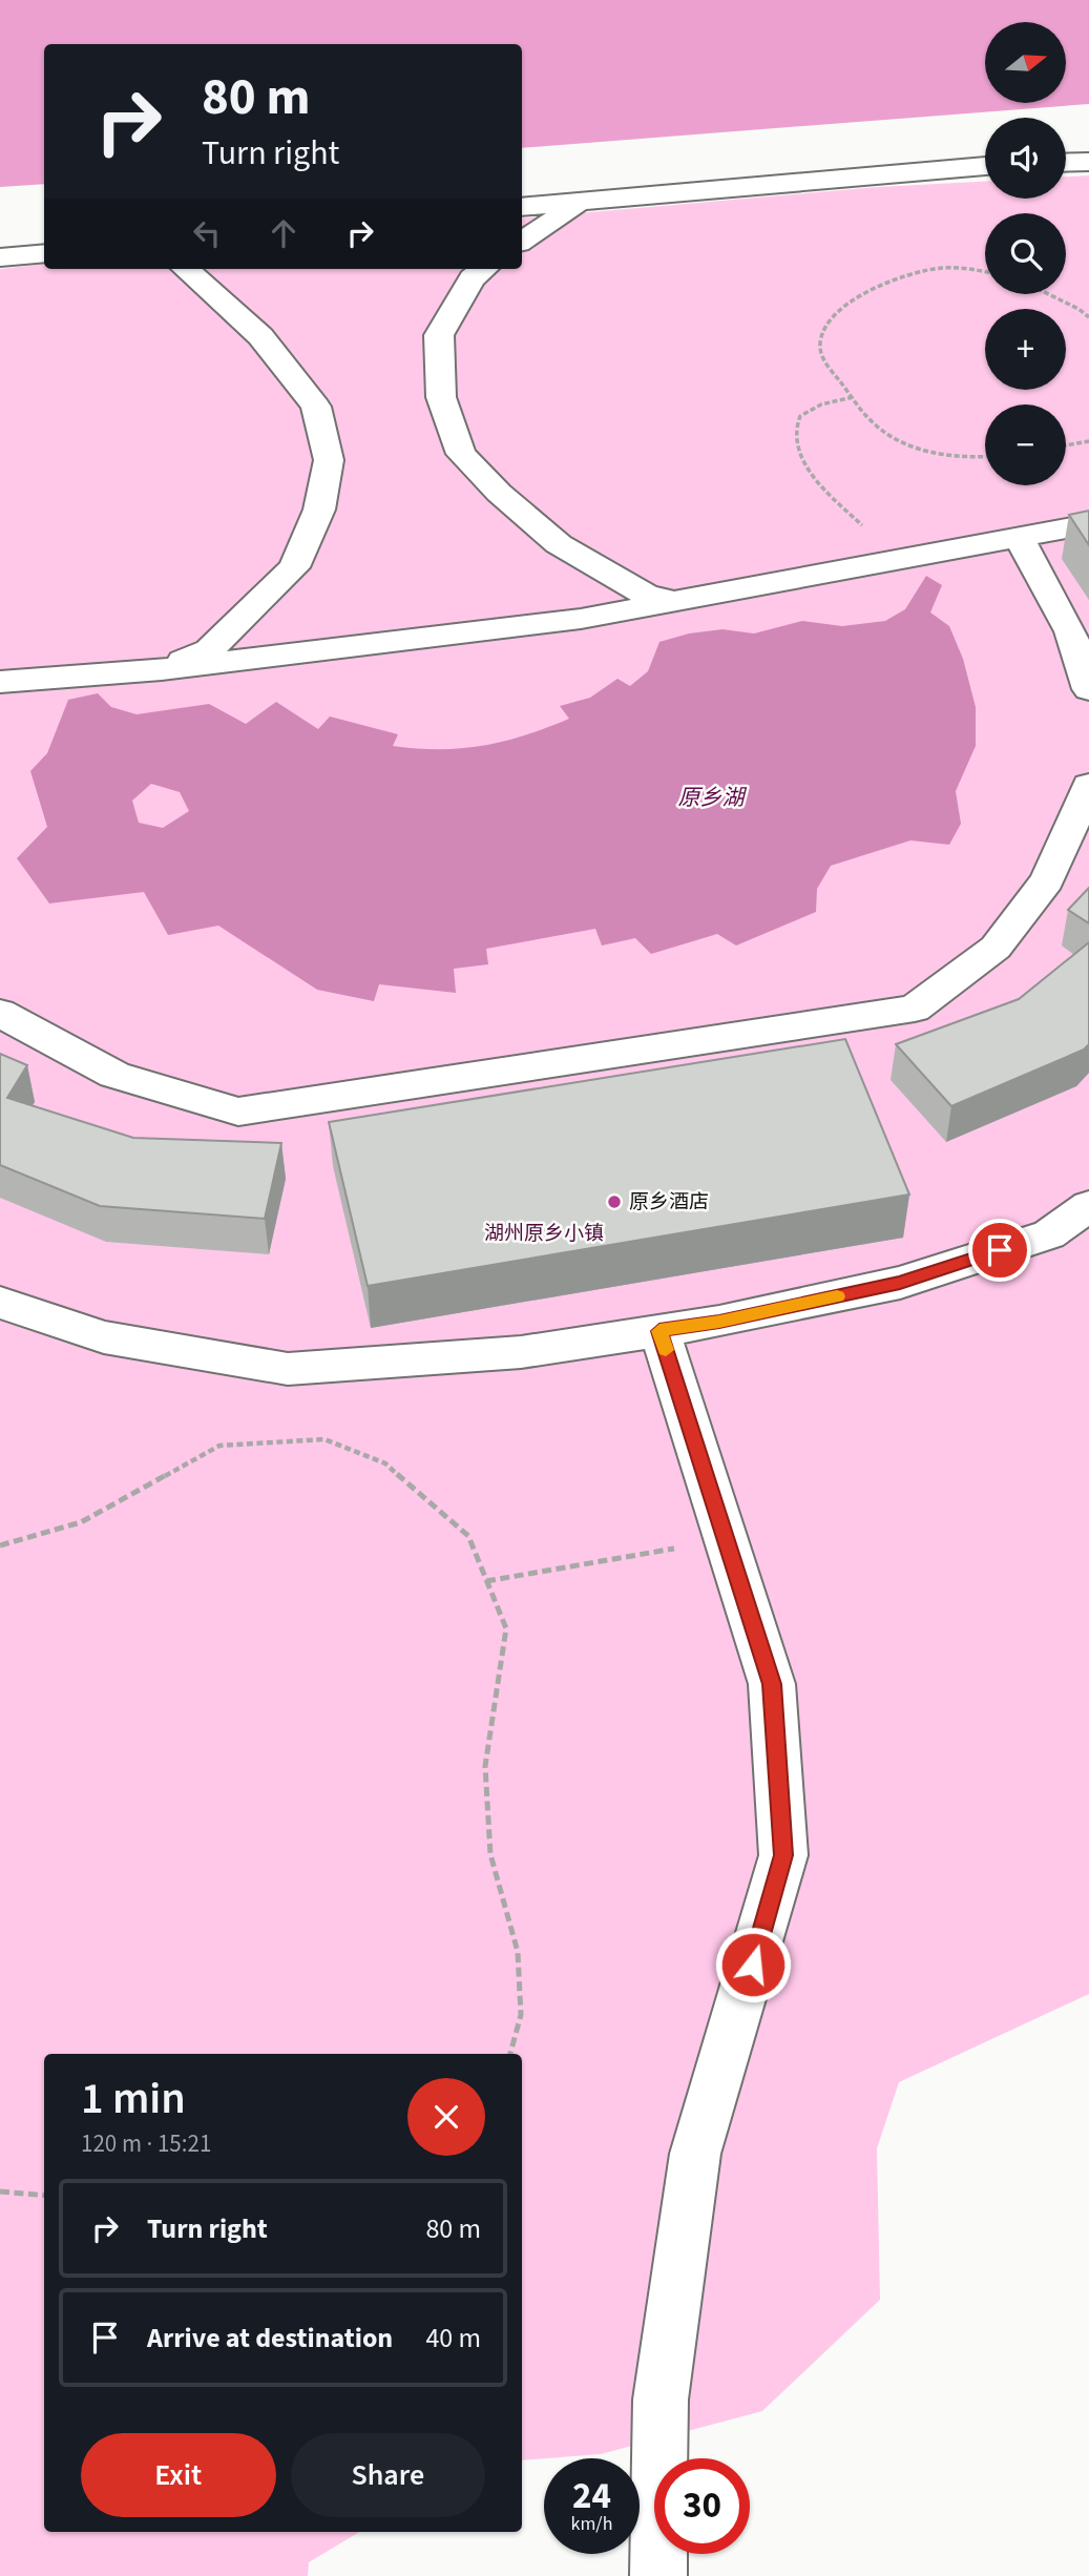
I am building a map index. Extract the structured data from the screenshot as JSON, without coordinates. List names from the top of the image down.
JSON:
{
  "water": ["原乡湖"],
  "parks": ["湖州原乡小镇"],
  "places": ["原乡酒店"],
  "north": "right",
  "page": {
    "map_buttons": ["+", "−"],
    "turn": ["80 m", "Turn right"],
    "heading": ["1 min", "120 m · 15:21"],
    "list": [
      {
        "name": "Turn right",
        "value": "80 m"
      },
      {
        "name": "Arrive at destination",
        "value": "40 m"
      }
    ],
    "buttons": ["Exit", "Share"],
    "speed": "24 km/h",
    "limit": "30"
  }
}
